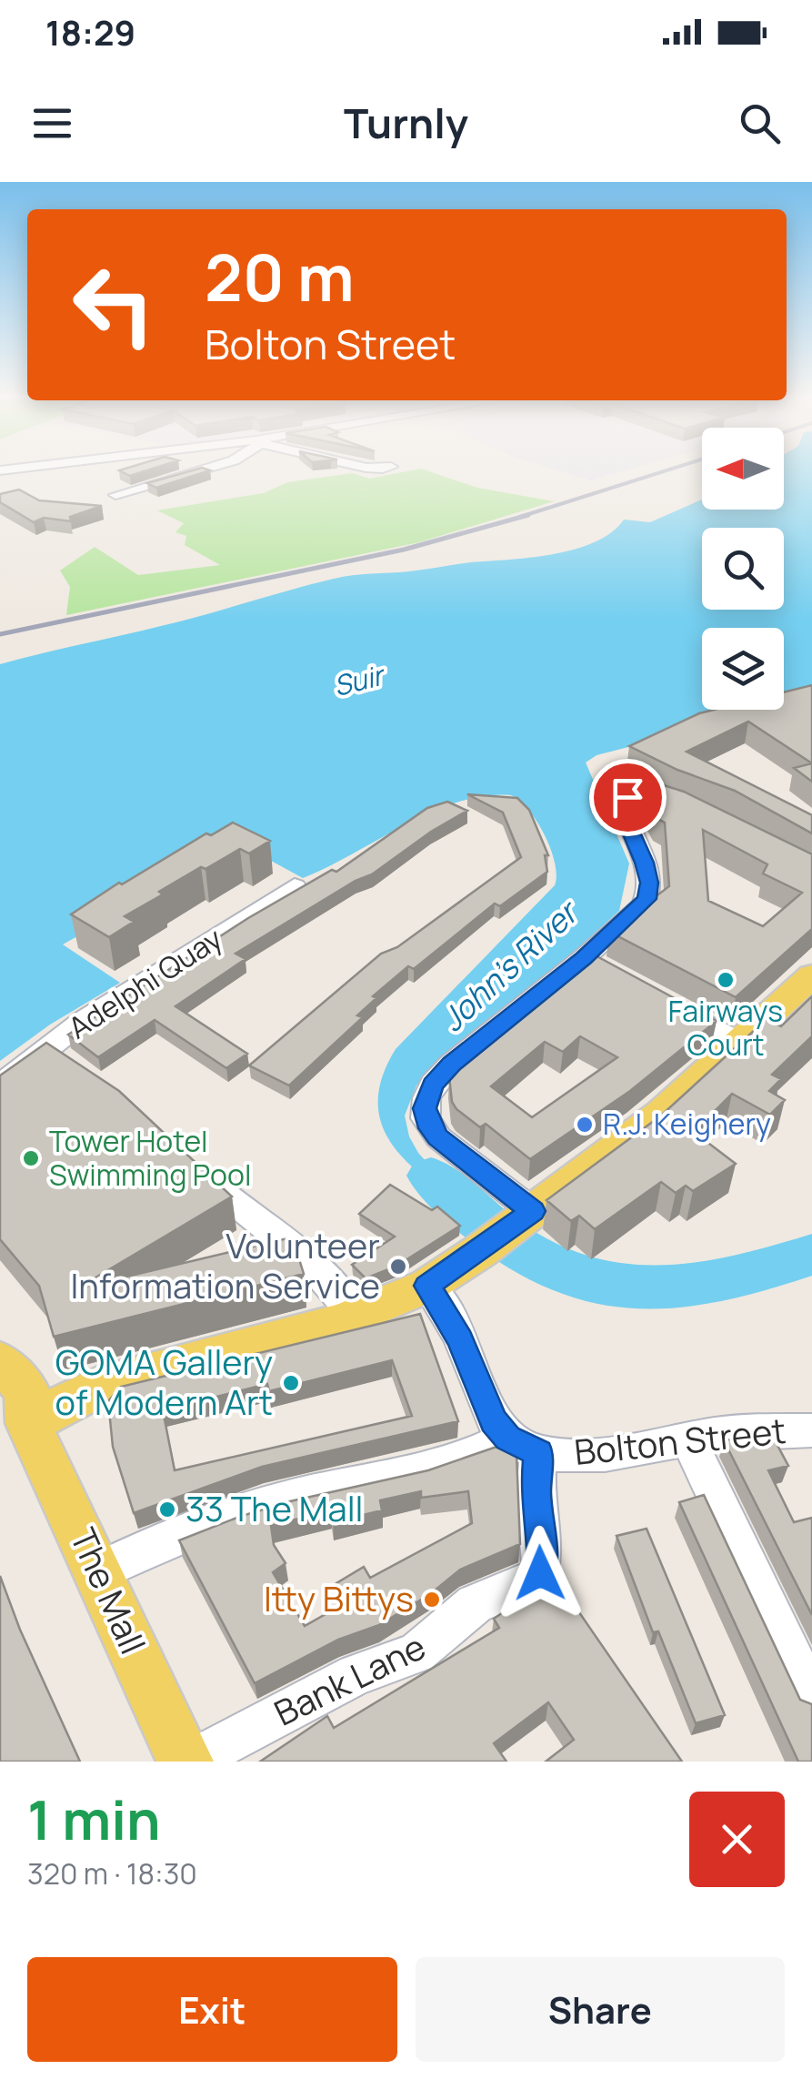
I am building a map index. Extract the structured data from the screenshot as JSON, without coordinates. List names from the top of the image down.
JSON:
{
  "streets": {
    "main road": ["The Mall"],
    "street": ["Adelphi Quay", "Bolton Street", "Bank Lane"]
  },
  "crossings": [
    ["Bolton Street", "Bank Lane"],
    ["The Mall", "Bank Lane"]
  ],
  "water": ["Suir", "John's River"],
  "places": [
    "Fairways Court",
    "R.J. Keighery",
    "Tower Hotel Swimming Pool",
    "Volunteer Information Service",
    "GOMA Gallery of Modern Art",
    "33 The Mall",
    "Itty Bittys"
  ],
  "north": "left",
  "page": {
    "status": "18:29",
    "header": "Turnly",
    "turn": ["20 m", "Bolton Street"],
    "heading": ["1 min", "320 m · 18:30"],
    "buttons": ["Exit", "Share"]
  }
}
